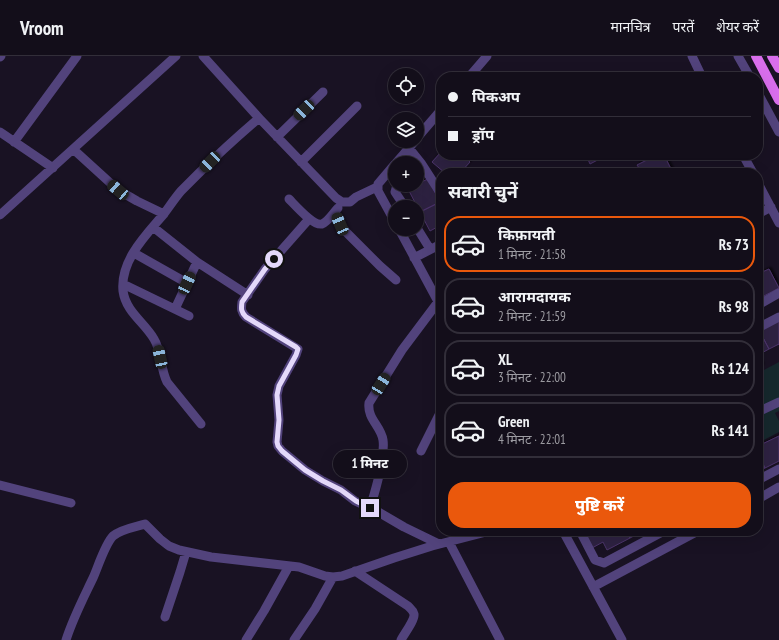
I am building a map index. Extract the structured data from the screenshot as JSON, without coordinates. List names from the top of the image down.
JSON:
{
  "page": {
    "header": "Vroom",
    "nav": ["मानचित्र", "परतें", "शेयर करें"],
    "map_buttons": ["+", "−"],
    "banner": ["पिकअप", "ड्रॉप"],
    "heading": "सवारी चुनें",
    "list": [
      {
        "name": "किफ़ायती",
        "note": "1 मिनट · 21:58",
        "value": "Rs 73"
      },
      {
        "name": "आरामदायक",
        "note": "2 मिनट · 21:59",
        "value": "Rs 98"
      },
      {
        "name": "XL",
        "note": "3 मिनट · 22:00",
        "value": "Rs 124"
      },
      {
        "name": "Green",
        "note": "4 मिनट · 22:01",
        "value": "Rs 141"
      }
    ],
    "bubble": "1 मिनट",
    "buttons": "पुष्टि करें"
  }
}
